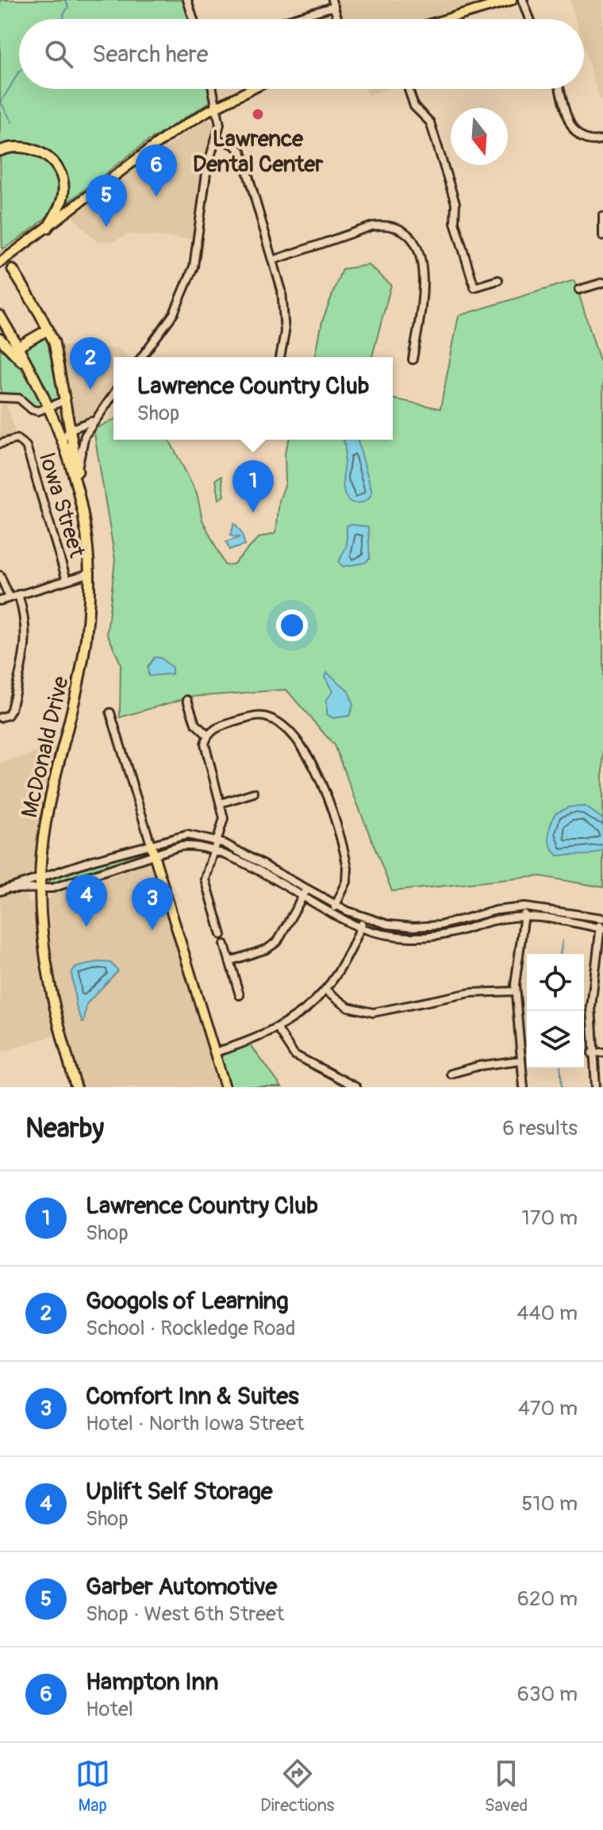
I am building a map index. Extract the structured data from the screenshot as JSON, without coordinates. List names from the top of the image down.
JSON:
{
  "streets": {
    "highway": ["McDonald Drive"],
    "street": ["Iowa Street"]
  },
  "places": ["Lawrence Dental Center"],
  "north": "bottom",
  "page": {
    "search": "Search here",
    "pins": [
      "6",
      "5",
      "2",
      "1",
      "4",
      "3"
    ],
    "popup": ["Lawrence Country Club", "Shop"],
    "heading": ["Nearby", "6 results"],
    "list": [
      {
        "mark": "1",
        "name": "Lawrence Country Club",
        "note": "Shop",
        "value": "170 m"
      },
      {
        "mark": "2",
        "name": "Googols of Learning",
        "note": "School · Rockledge Road",
        "value": "440 m"
      },
      {
        "mark": "3",
        "name": "Comfort Inn & Suites",
        "note": "Hotel · North Iowa Street",
        "value": "470 m"
      },
      {
        "mark": "4",
        "name": "Uplift Self Storage",
        "note": "Shop",
        "value": "510 m"
      },
      {
        "mark": "5",
        "name": "Garber Automotive",
        "note": "Shop · West 6th Street",
        "value": "620 m"
      },
      {
        "mark": "6",
        "name": "Hampton Inn",
        "note": "Hotel",
        "value": "630 m"
      }
    ],
    "nav": ["Map", "Directions", "Saved"]
  }
}
